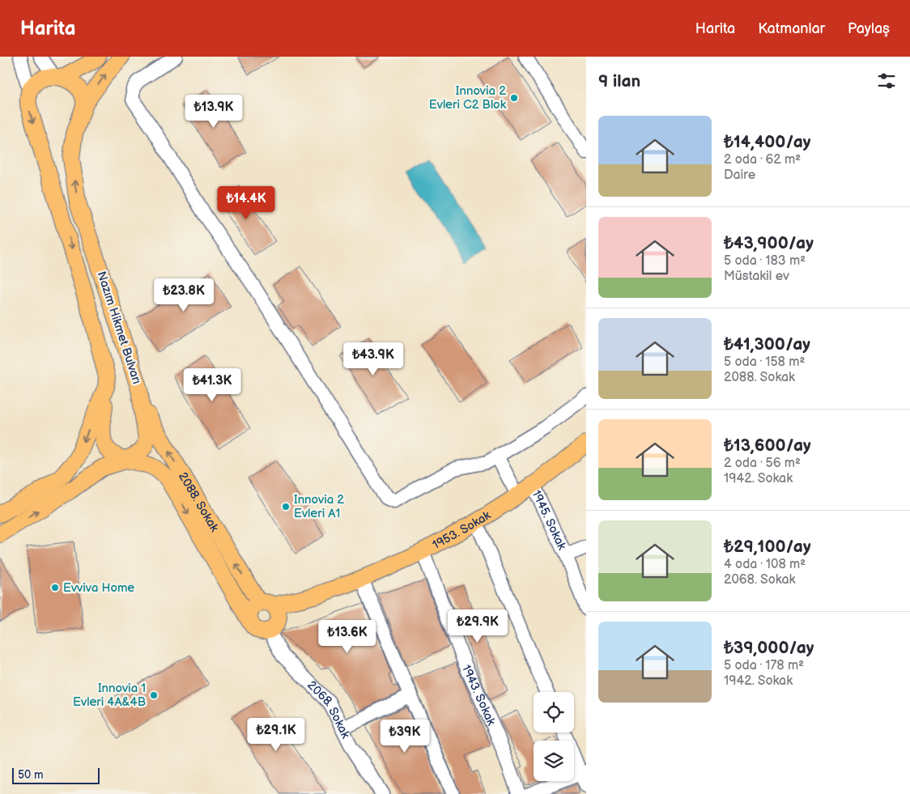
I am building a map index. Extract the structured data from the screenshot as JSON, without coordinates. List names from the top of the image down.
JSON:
{
  "streets": {
    "main road": ["Nazım Hikmet Bulvarı", "2088. Sokak", "1953. Sokak"],
    "street": ["1945. Sokak", "1943. Sokak", "2068. Sokak"]
  },
  "crossings": [
    ["Nazım Hikmet Bulvarı", "2088. Sokak"],
    ["2088. Sokak", "1953. Sokak"],
    ["2088. Sokak", "2068. Sokak"],
    ["1945. Sokak", "1953. Sokak"],
    ["1953. Sokak", "1943. Sokak"],
    ["1953. Sokak", "2068. Sokak"]
  ],
  "places": [
    "Innovia 2 Evleri C2 Blok",
    "Innovia 2 Evleri A1",
    "Evviva Home",
    "Innovia 1 Evleri 4A&4B"
  ],
  "scale_bar": "50 m",
  "page": {
    "header": "Harita",
    "nav": ["Harita", "Katmanlar", "Paylaş"],
    "heading": "9 ilan",
    "price": [
      "₺13.9K",
      "₺14.4K",
      "₺23.8K",
      "₺43.9K",
      "₺41.3K",
      "₺29.9K",
      "₺13.6K",
      "₺29.1K",
      "₺39K"
    ],
    "list": [
      {
        "name": "₺14,400/ay",
        "note": "2 oda · 62 m² · Daire"
      },
      {
        "name": "₺43,900/ay",
        "note": "5 oda · 183 m² · Müstakil ev"
      },
      {
        "name": "₺41,300/ay",
        "note": "5 oda · 158 m² · 2088. Sokak"
      },
      {
        "name": "₺13,600/ay",
        "note": "2 oda · 56 m² · 1942. Sokak"
      },
      {
        "name": "₺29,100/ay",
        "note": "4 oda · 108 m² · 2068. Sokak"
      },
      {
        "name": "₺39,000/ay",
        "note": "5 oda · 178 m² · 1942. Sokak"
      }
    ],
    "scale": "50 m"
  }
}
